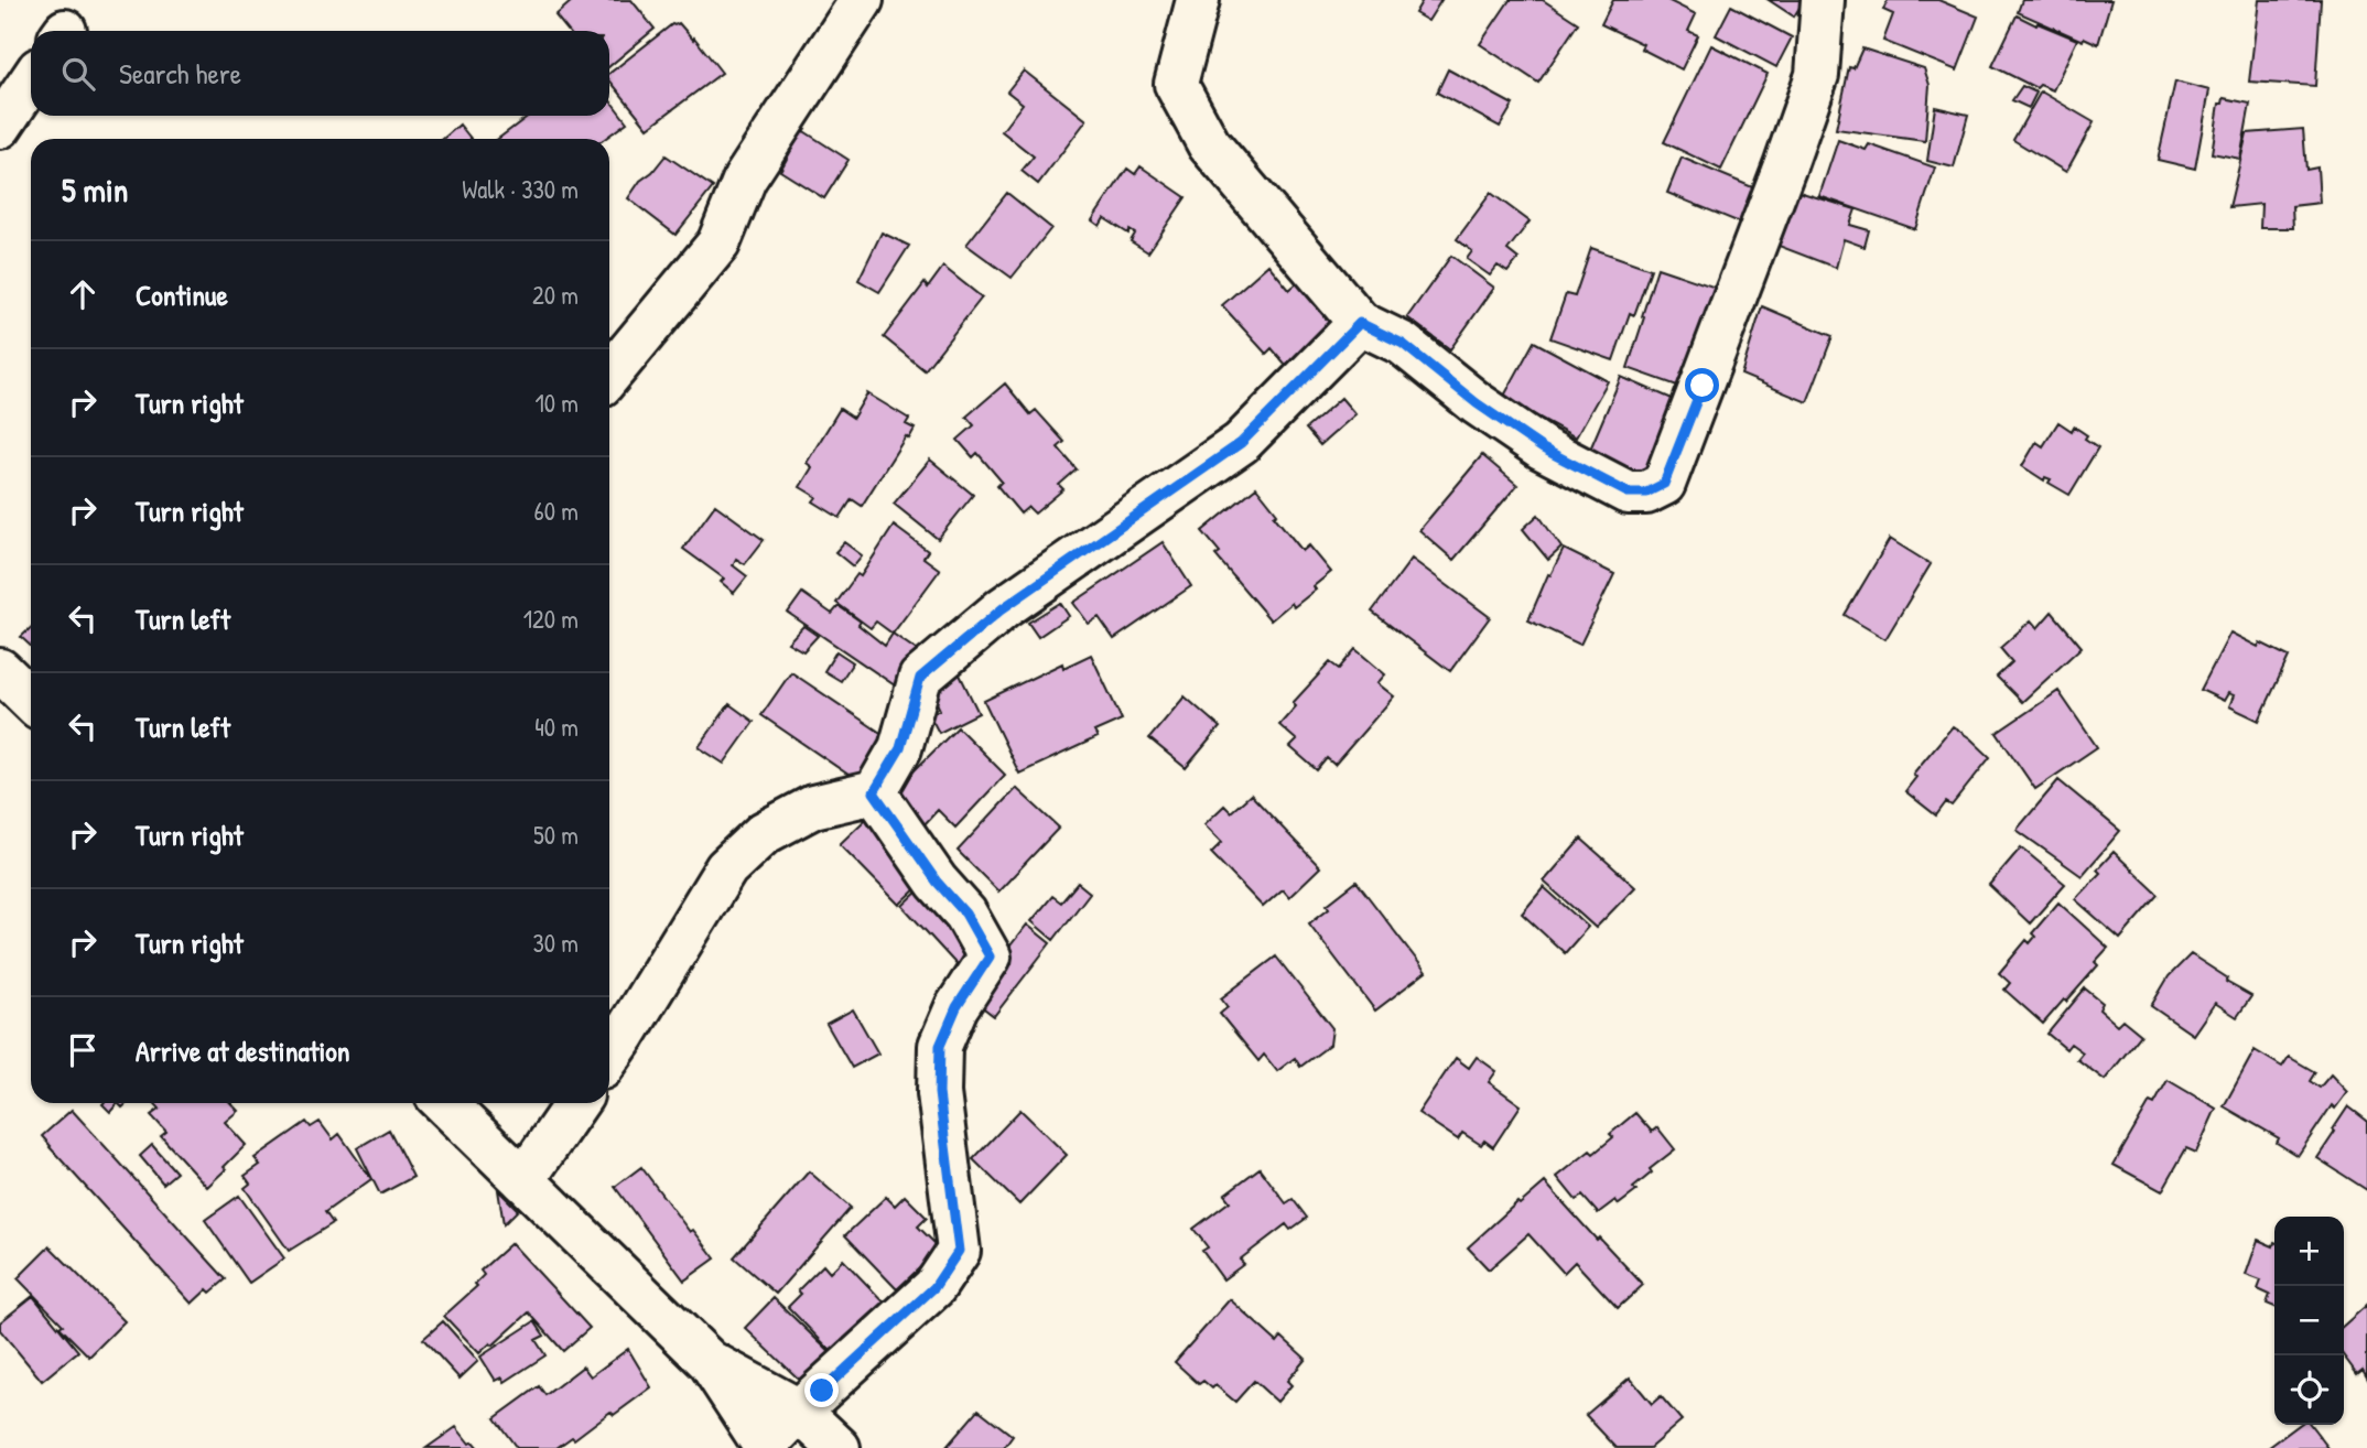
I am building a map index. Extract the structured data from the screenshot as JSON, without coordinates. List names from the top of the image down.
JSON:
{
  "page": {
    "search": "Search here",
    "heading": ["5 min", "Walk · 330 m"],
    "list": [
      ["Continue", "20 m"],
      ["Turn right", "10 m"],
      ["Turn right", "60 m"],
      ["Turn left", "120 m"],
      ["Turn left", "40 m"],
      ["Turn right", "50 m"],
      ["Turn right", "30 m"],
      "Arrive at destination"
    ],
    "map_buttons": ["+", "−"]
  }
}
